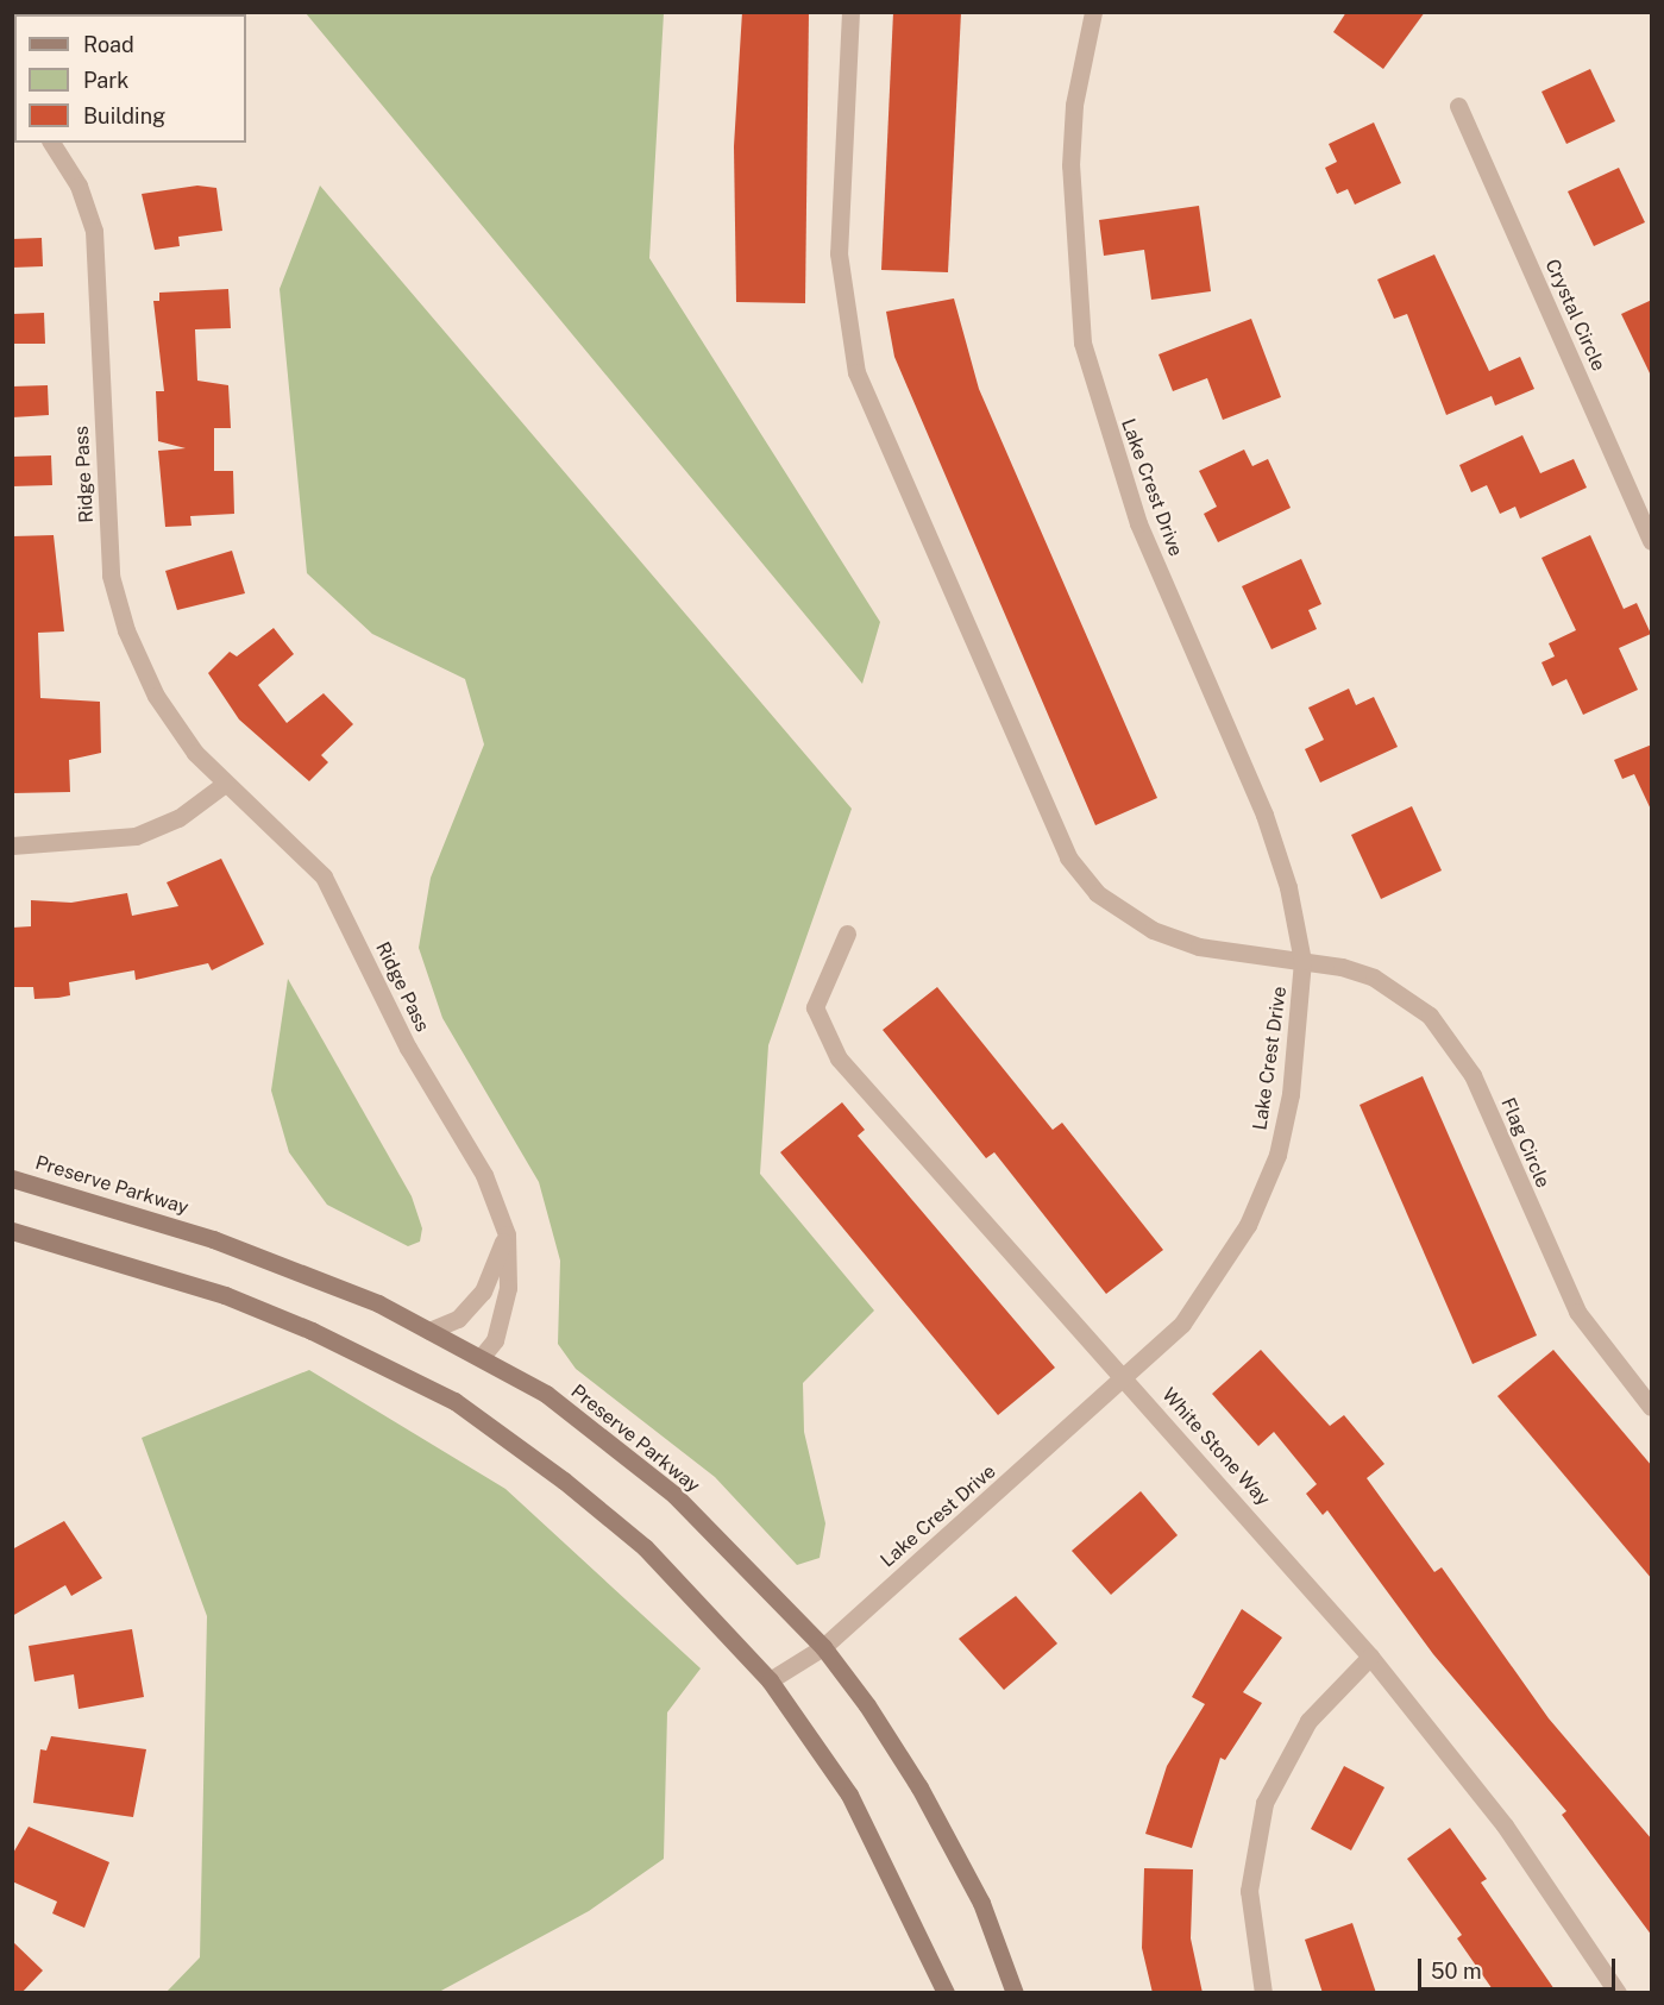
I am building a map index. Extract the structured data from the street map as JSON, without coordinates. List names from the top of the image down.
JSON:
{
  "streets": {
    "street": [
      "Crystal Circle",
      "Ridge Pass",
      "Lake Crest Drive",
      "Flag Circle",
      "Preserve Parkway",
      "White Stone Way"
    ]
  },
  "crossings": [
    ["Ridge Pass", "Preserve Parkway"],
    ["Lake Crest Drive", "Flag Circle"],
    ["Lake Crest Drive", "Preserve Parkway"],
    ["Lake Crest Drive", "White Stone Way"]
  ],
  "legend": ["Road", "Park", "Building"],
  "scale_bar": "50 m"
}
